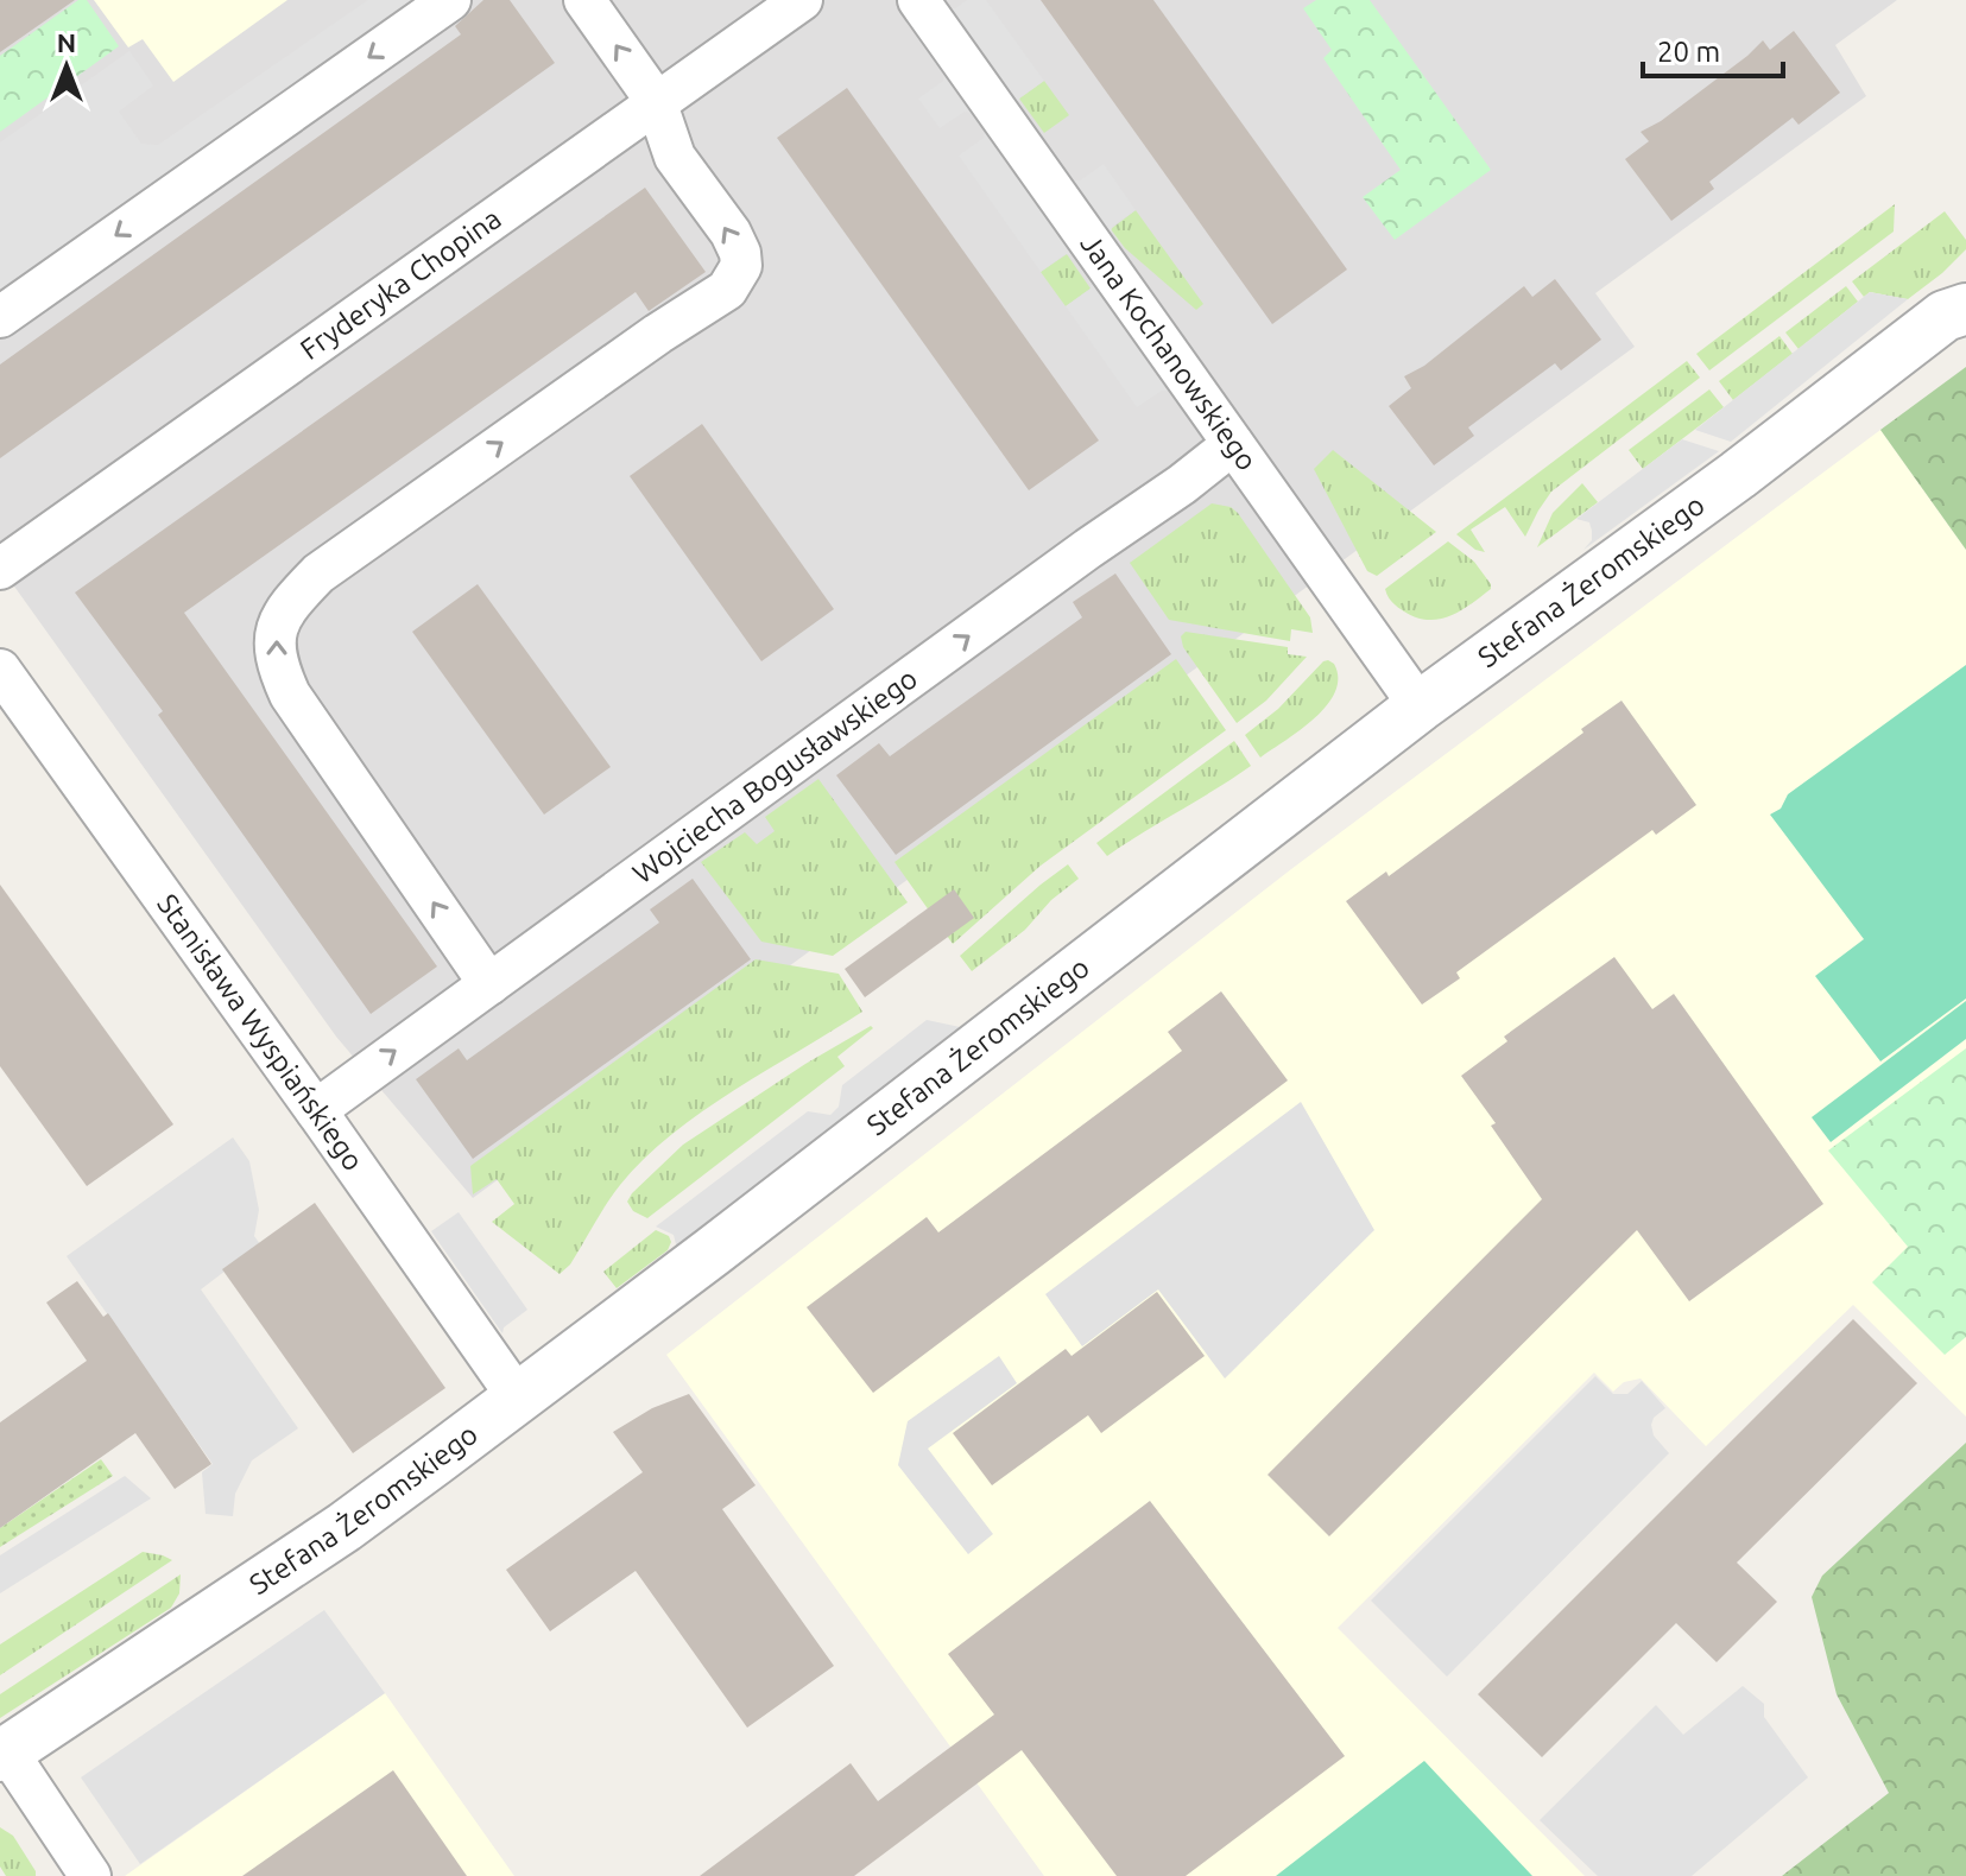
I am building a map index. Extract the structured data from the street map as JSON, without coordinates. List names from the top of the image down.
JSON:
{
  "streets": {
    "street": [
      "Fryderyka Chopina",
      "Jana Kochanowskiego",
      "Stefana Żeromskiego",
      "Wojciecha Bogusławskiego",
      "Stanisława Wyspiańskiego"
    ]
  },
  "crossings": [
    ["Jana Kochanowskiego", "Stefana Żeromskiego"],
    ["Jana Kochanowskiego", "Wojciecha Bogusławskiego"],
    ["Stefana Żeromskiego", "Stanisława Wyspiańskiego"],
    ["Wojciecha Bogusławskiego", "Stanisława Wyspiańskiego"]
  ],
  "one_way": ["Wojciecha Bogusławskiego"],
  "scale_bar": "20 m",
  "north": "top"
}
